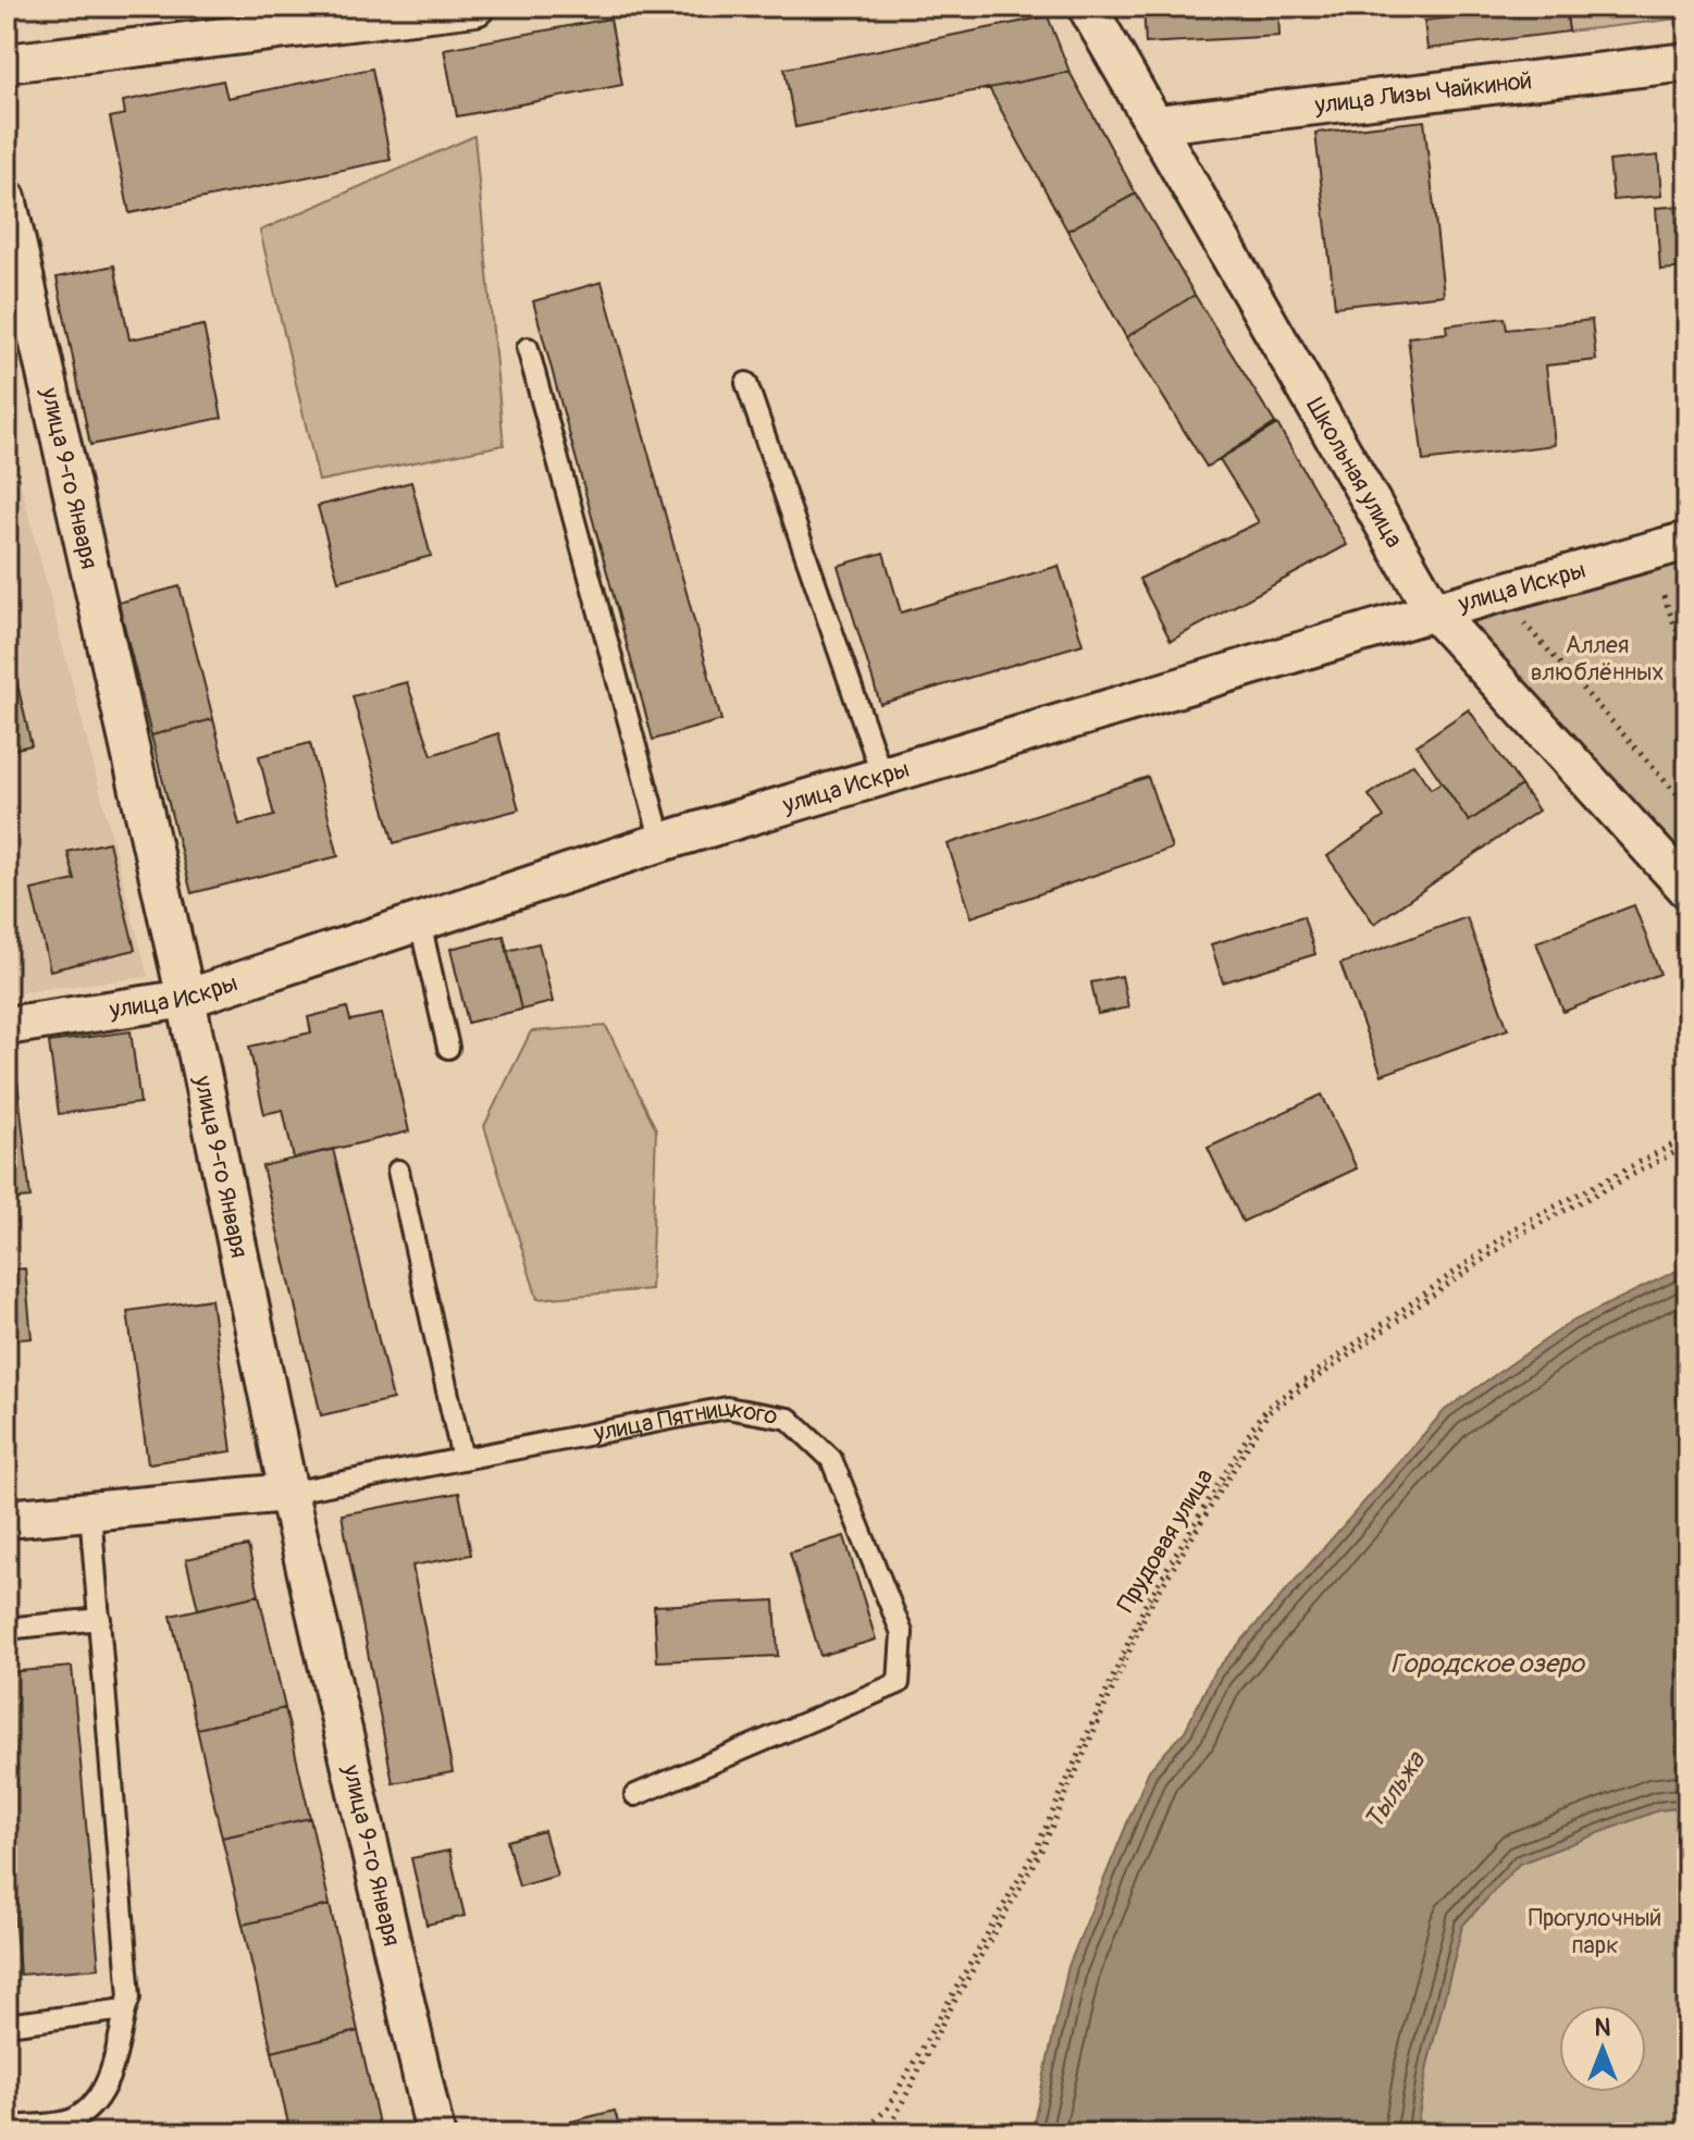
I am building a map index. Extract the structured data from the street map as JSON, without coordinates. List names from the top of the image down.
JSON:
{
  "streets": {
    "street": [
      "улица Лизы Чайкиной",
      "Школьная улица",
      "улица 9-го Января",
      "улица Искры",
      "улица Пятницкого"
    ],
    "path": ["Прудовая улица"]
  },
  "crossings": [
    ["улица Лизы Чайкиной", "Школьная улица"],
    ["Школьная улица", "улица Искры"],
    ["улица 9-го Января", "улица Искры"],
    ["улица 9-го Января", "улица Пятницкого"]
  ],
  "water": ["Городское озеро", "Тыльжа"],
  "parks": ["Аллея влюблённых", "Прогулочный парк"],
  "north": "top"
}
